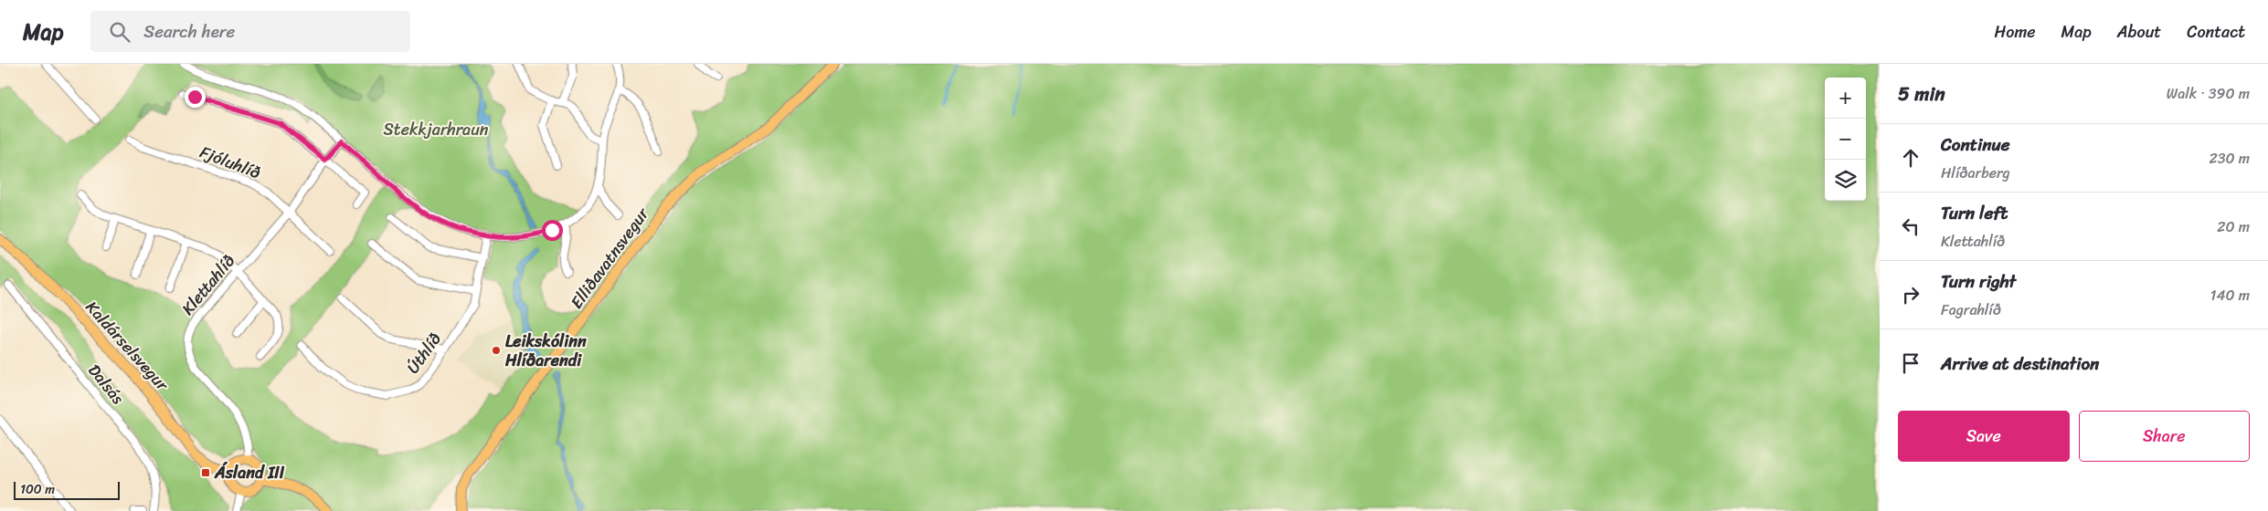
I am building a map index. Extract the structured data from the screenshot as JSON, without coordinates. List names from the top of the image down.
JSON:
{
  "streets": {
    "main road": ["Elliðavatnsvegur", "Kaldárselsvegur"],
    "street": [
      "Fjóluhlíð",
      "Klettahlíð",
      "Úthlíð",
      "Dalsás"
    ]
  },
  "crossings": [
    ["Fjóluhlíð", "Klettahlíð"],
    ["Klettahlíð", "Kaldárselsvegur"]
  ],
  "parks": ["Stekkjarhraun"],
  "places": {
    "other": ["Leikskólinn Hlíðarendi"],
    "transit": ["Ásland III"]
  },
  "scale_bar": "100 m",
  "page": {
    "header": "Map",
    "search": "Search here",
    "nav": [
      "Home",
      "Map",
      "About",
      "Contact"
    ],
    "heading": ["5 min", "Walk · 390 m"],
    "map_buttons": ["+", "−"],
    "list": [
      ["Continue", "Hlíðarberg", "230 m"],
      ["Turn left", "Klettahlíð", "20 m"],
      ["Turn right", "Fagrahlíð", "140 m"],
      "Arrive at destination"
    ],
    "buttons": ["Save", "Share"],
    "scale": "100 m"
  }
}
